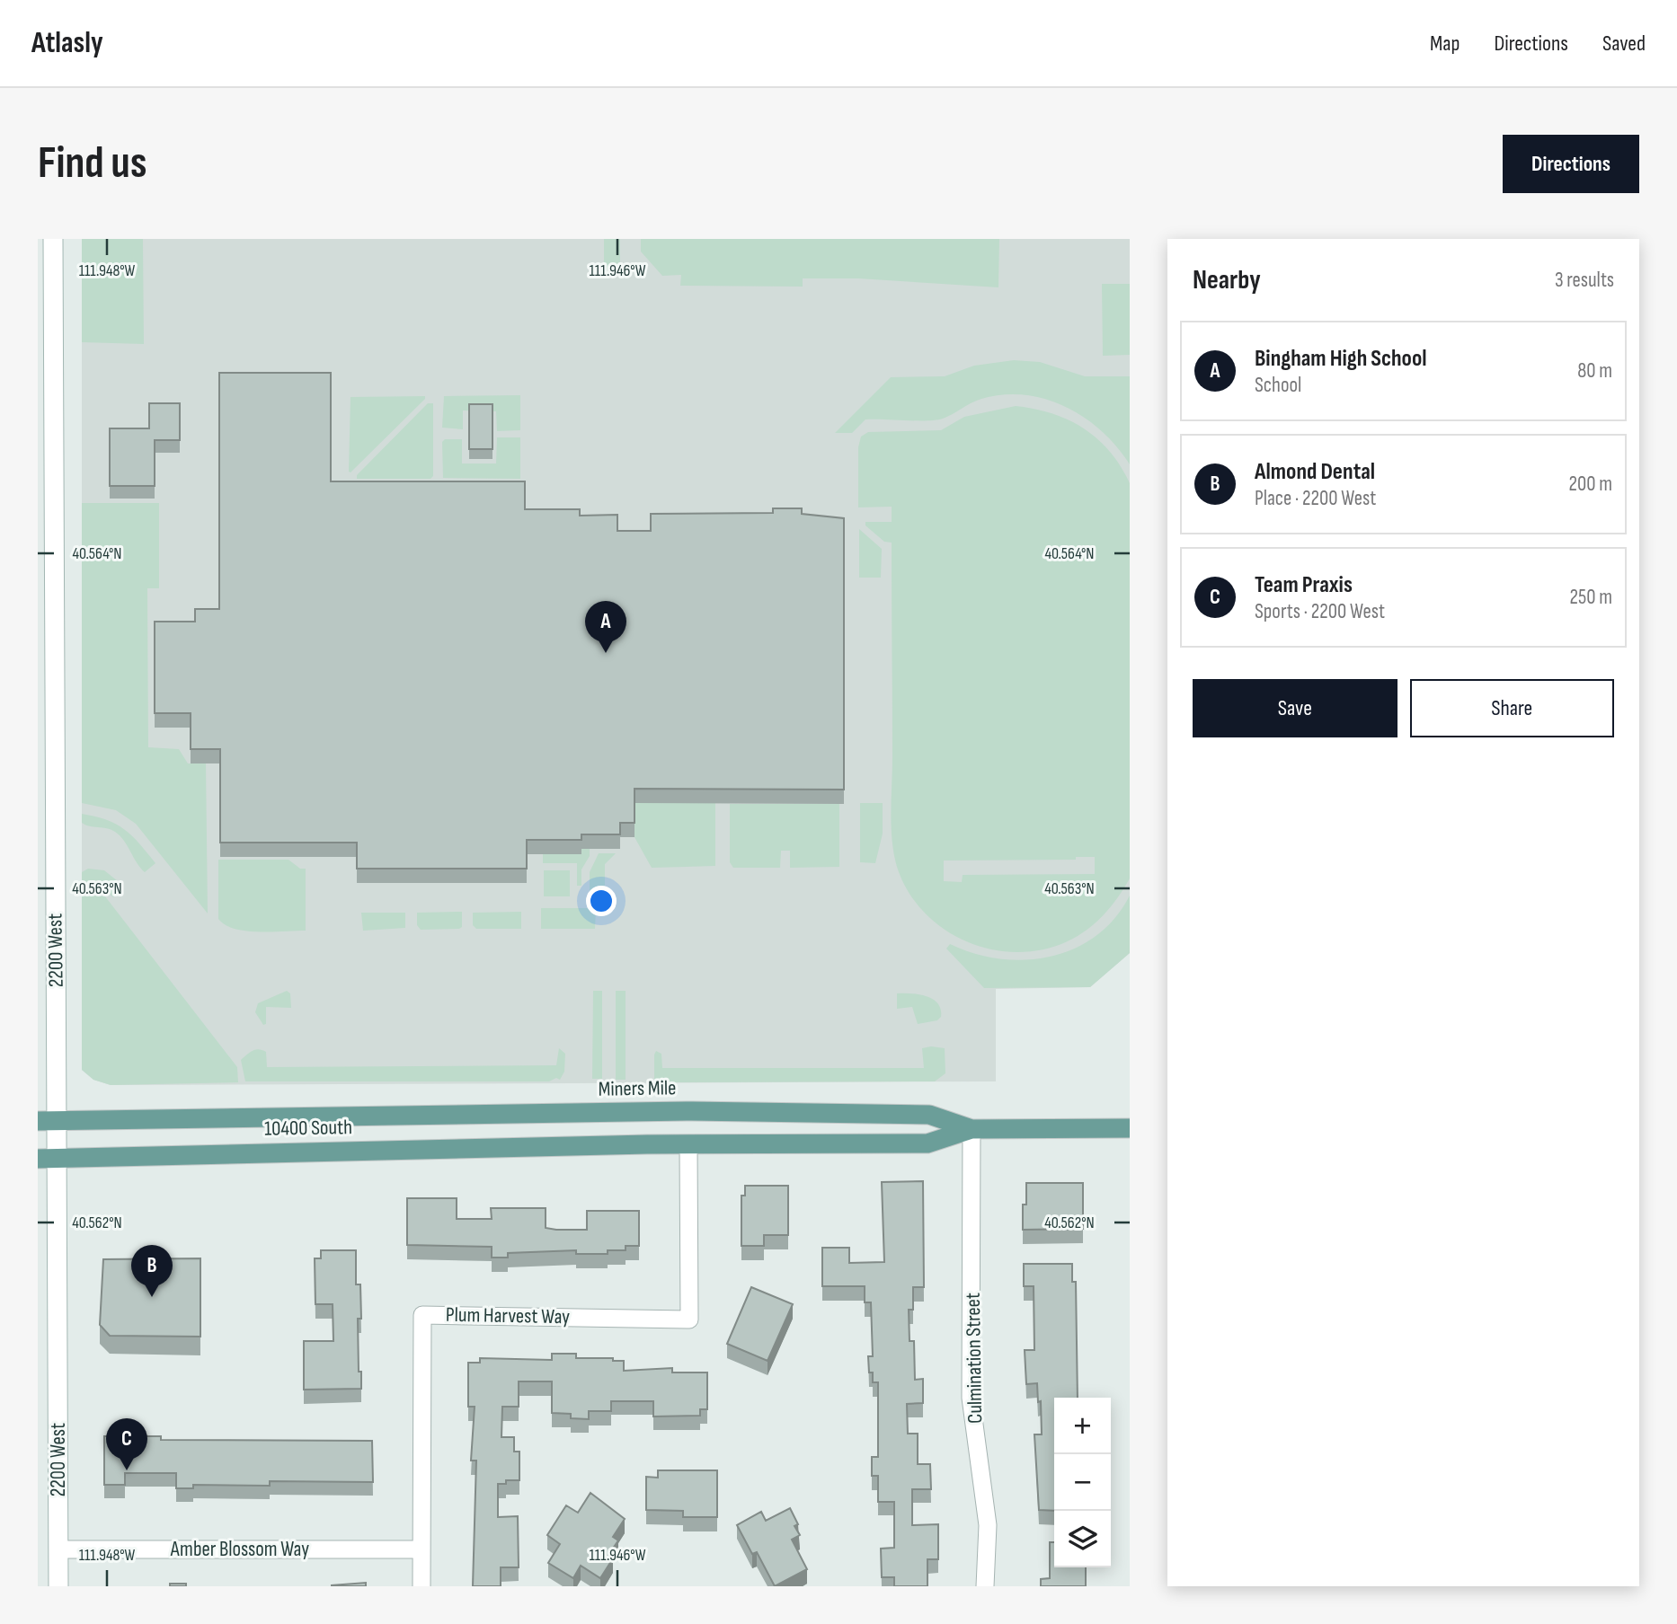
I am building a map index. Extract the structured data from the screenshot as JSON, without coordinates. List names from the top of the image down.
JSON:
{
  "streets": {
    "main road": ["Miners Mile", "10400 South"],
    "street": [
      "2200 West",
      "Plum Harvest Way",
      "Culmination Street",
      "Amber Blossom Way"
    ]
  },
  "crossings": [
    ["2200 West", "10400 South"],
    ["2200 West", "Amber Blossom Way"],
    ["Miners Mile", "10400 South"],
    ["Miners Mile", "Plum Harvest Way"],
    ["Miners Mile", "Culmination Street"],
    ["Plum Harvest Way", "Amber Blossom Way"]
  ],
  "page": {
    "header": "Atlasly",
    "nav": ["Map", "Directions", "Saved"],
    "buttons": [
      "Directions",
      ["Save", "Share"]
    ],
    "title": "Find us",
    "heading": ["Nearby", "3 results"],
    "list": [
      {
        "mark": "A",
        "name": "Bingham High School",
        "note": "School",
        "value": "80 m"
      },
      {
        "mark": "B",
        "name": "Almond Dental",
        "note": "Place · 2200 West",
        "value": "200 m"
      },
      {
        "mark": "C",
        "name": "Team Praxis",
        "note": "Sports · 2200 West",
        "value": "250 m"
      }
    ],
    "pins": ["A", "B", "C"],
    "map_buttons": ["+", "−"]
  },
  "coordinates": [
    "111.948°W",
    "111.946°W",
    "40.564°N",
    "40.563°N",
    "40.562°N"
  ]
}
